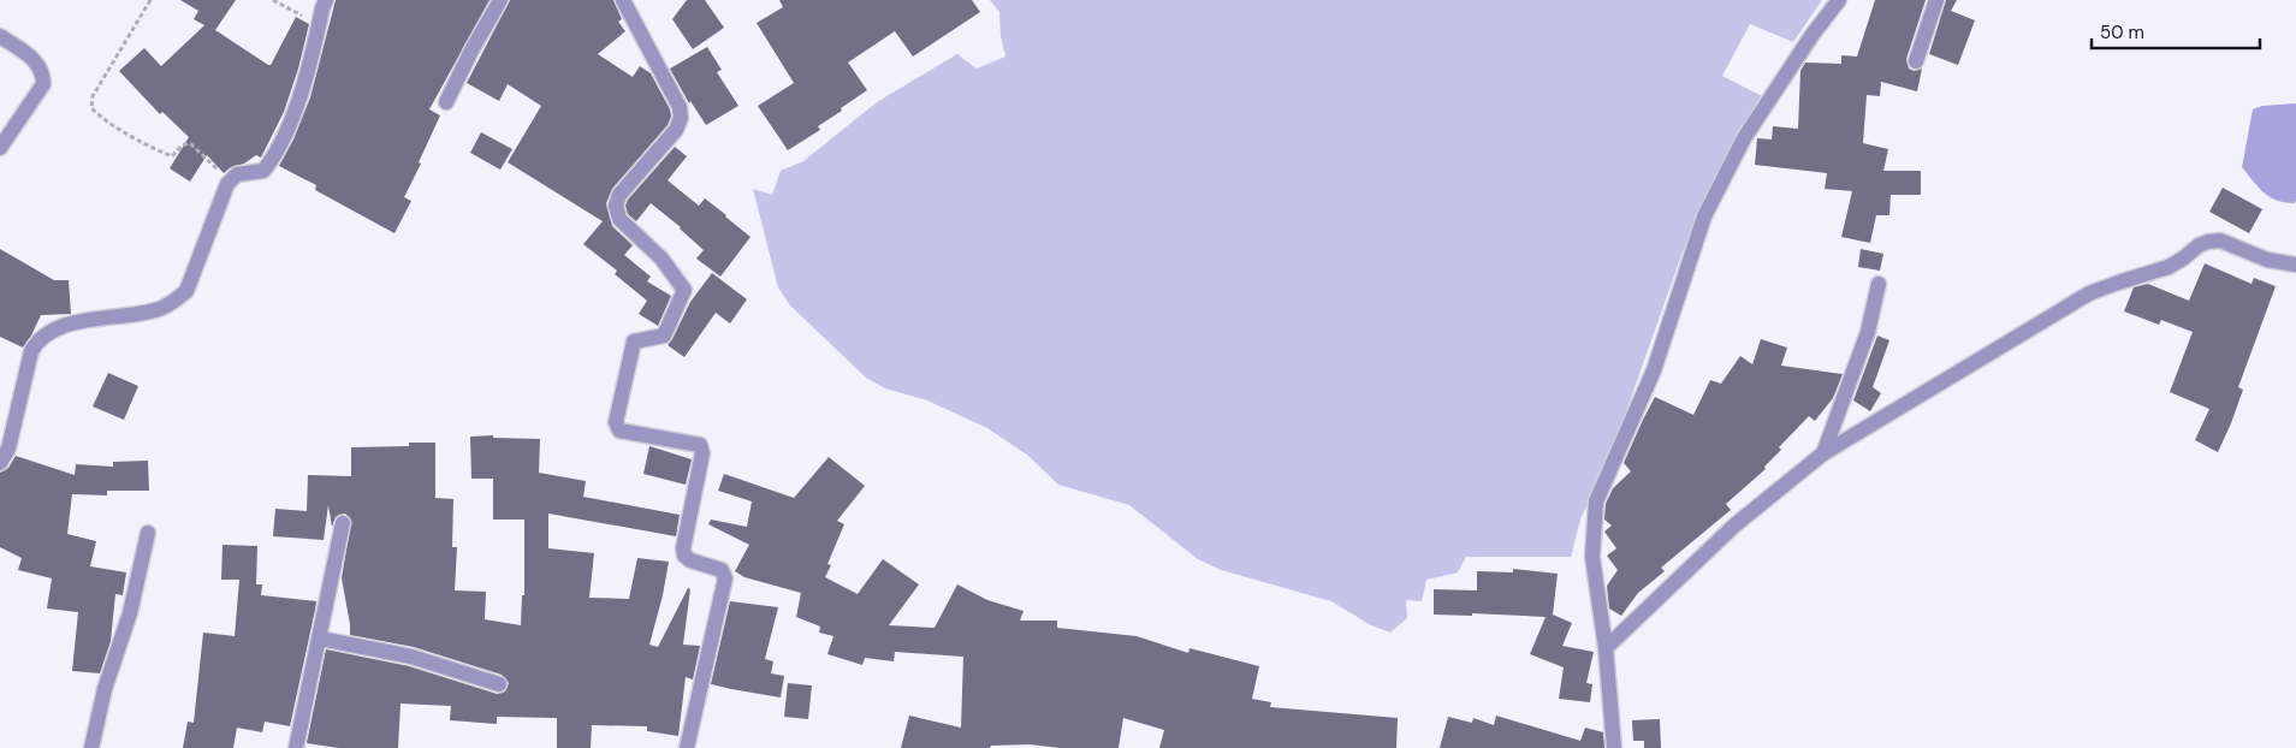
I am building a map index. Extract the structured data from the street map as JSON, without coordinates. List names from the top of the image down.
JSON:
{
  "scale_bar": "50 m"
}
